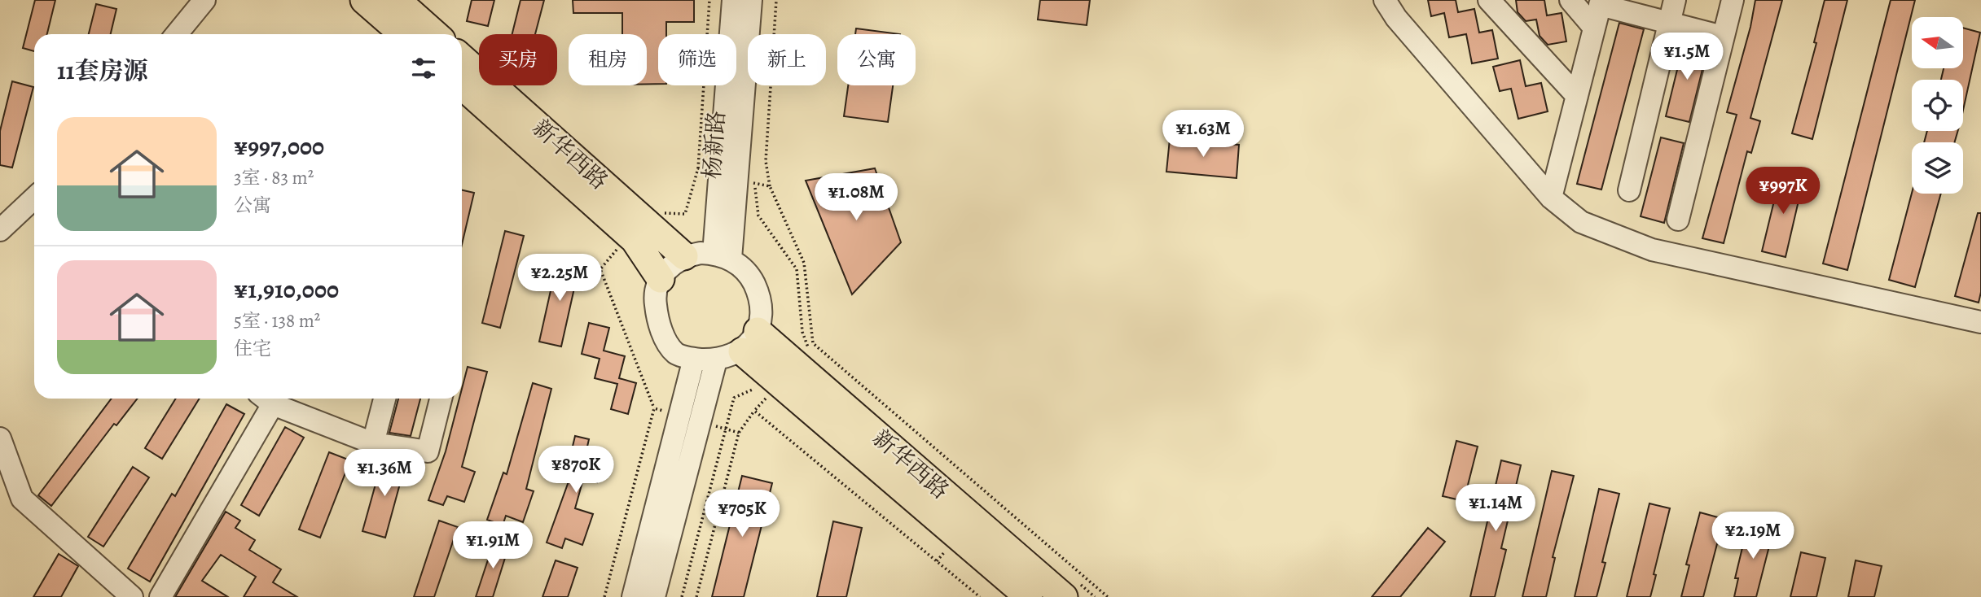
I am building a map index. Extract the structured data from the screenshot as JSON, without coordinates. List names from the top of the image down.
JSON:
{
  "streets": {
    "main road": ["新华西路"],
    "street": ["杨新路"]
  },
  "crossings": [
    ["杨新路", "新华西路"]
  ],
  "north": "left",
  "page": {
    "price": [
      "¥1.5M",
      "¥1.63M",
      "¥997K",
      "¥1.08M",
      "¥2.25M",
      "¥870K",
      "¥1.36M",
      "¥1.14M",
      "¥705K",
      "¥2.19M",
      "¥1.91M"
    ],
    "chip": [
      "买房",
      "租房",
      "筛选",
      "新上",
      "公寓"
    ],
    "heading": "11套房源",
    "list": [
      {
        "name": "¥997,000",
        "note": "3室 · 83 m² · 公寓"
      },
      {
        "name": "¥1,910,000",
        "note": "5室 · 138 m² · 住宅"
      }
    ]
  }
}
